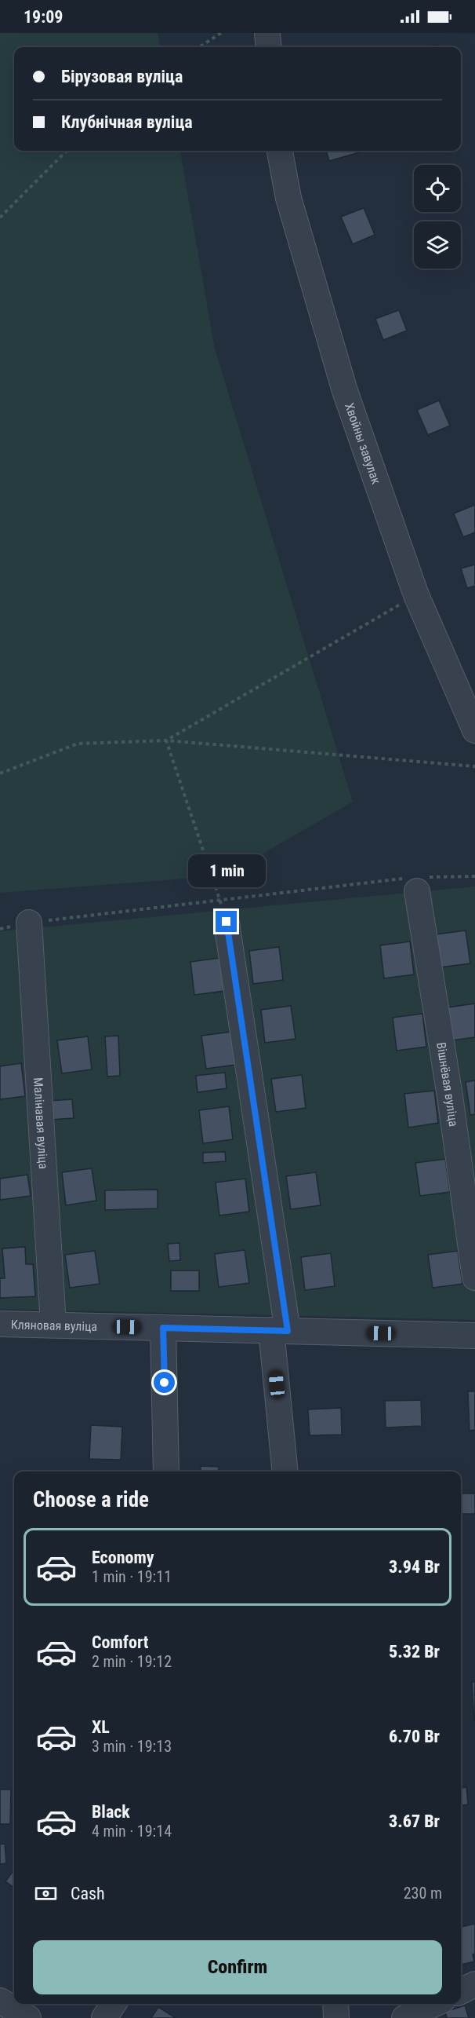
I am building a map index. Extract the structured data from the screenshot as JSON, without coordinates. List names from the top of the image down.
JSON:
{
  "streets": {
    "street": [
      "Хвойны завулак",
      "Вішнёвая вуліца",
      "Малінавая вуліца",
      "Кляновая вуліца"
    ]
  },
  "crossings": [
    ["Малінавая вуліца", "Кляновая вуліца"]
  ],
  "page": {
    "status": "19:09",
    "banner": ["Бірузовая вуліца", "Клубнічная вуліца"],
    "bubble": "1 min",
    "heading": "Choose a ride",
    "list": [
      {
        "name": "Economy",
        "note": "1 min · 19:11",
        "value": "3.94 Br"
      },
      {
        "name": "Comfort",
        "note": "2 min · 19:12",
        "value": "5.32 Br"
      },
      {
        "name": "XL",
        "note": "3 min · 19:13",
        "value": "6.70 Br"
      },
      {
        "name": "Black",
        "note": "4 min · 19:14",
        "value": "3.67 Br"
      }
    ],
    "pay": ["Cash", "230 m"],
    "buttons": "Confirm"
  }
}
